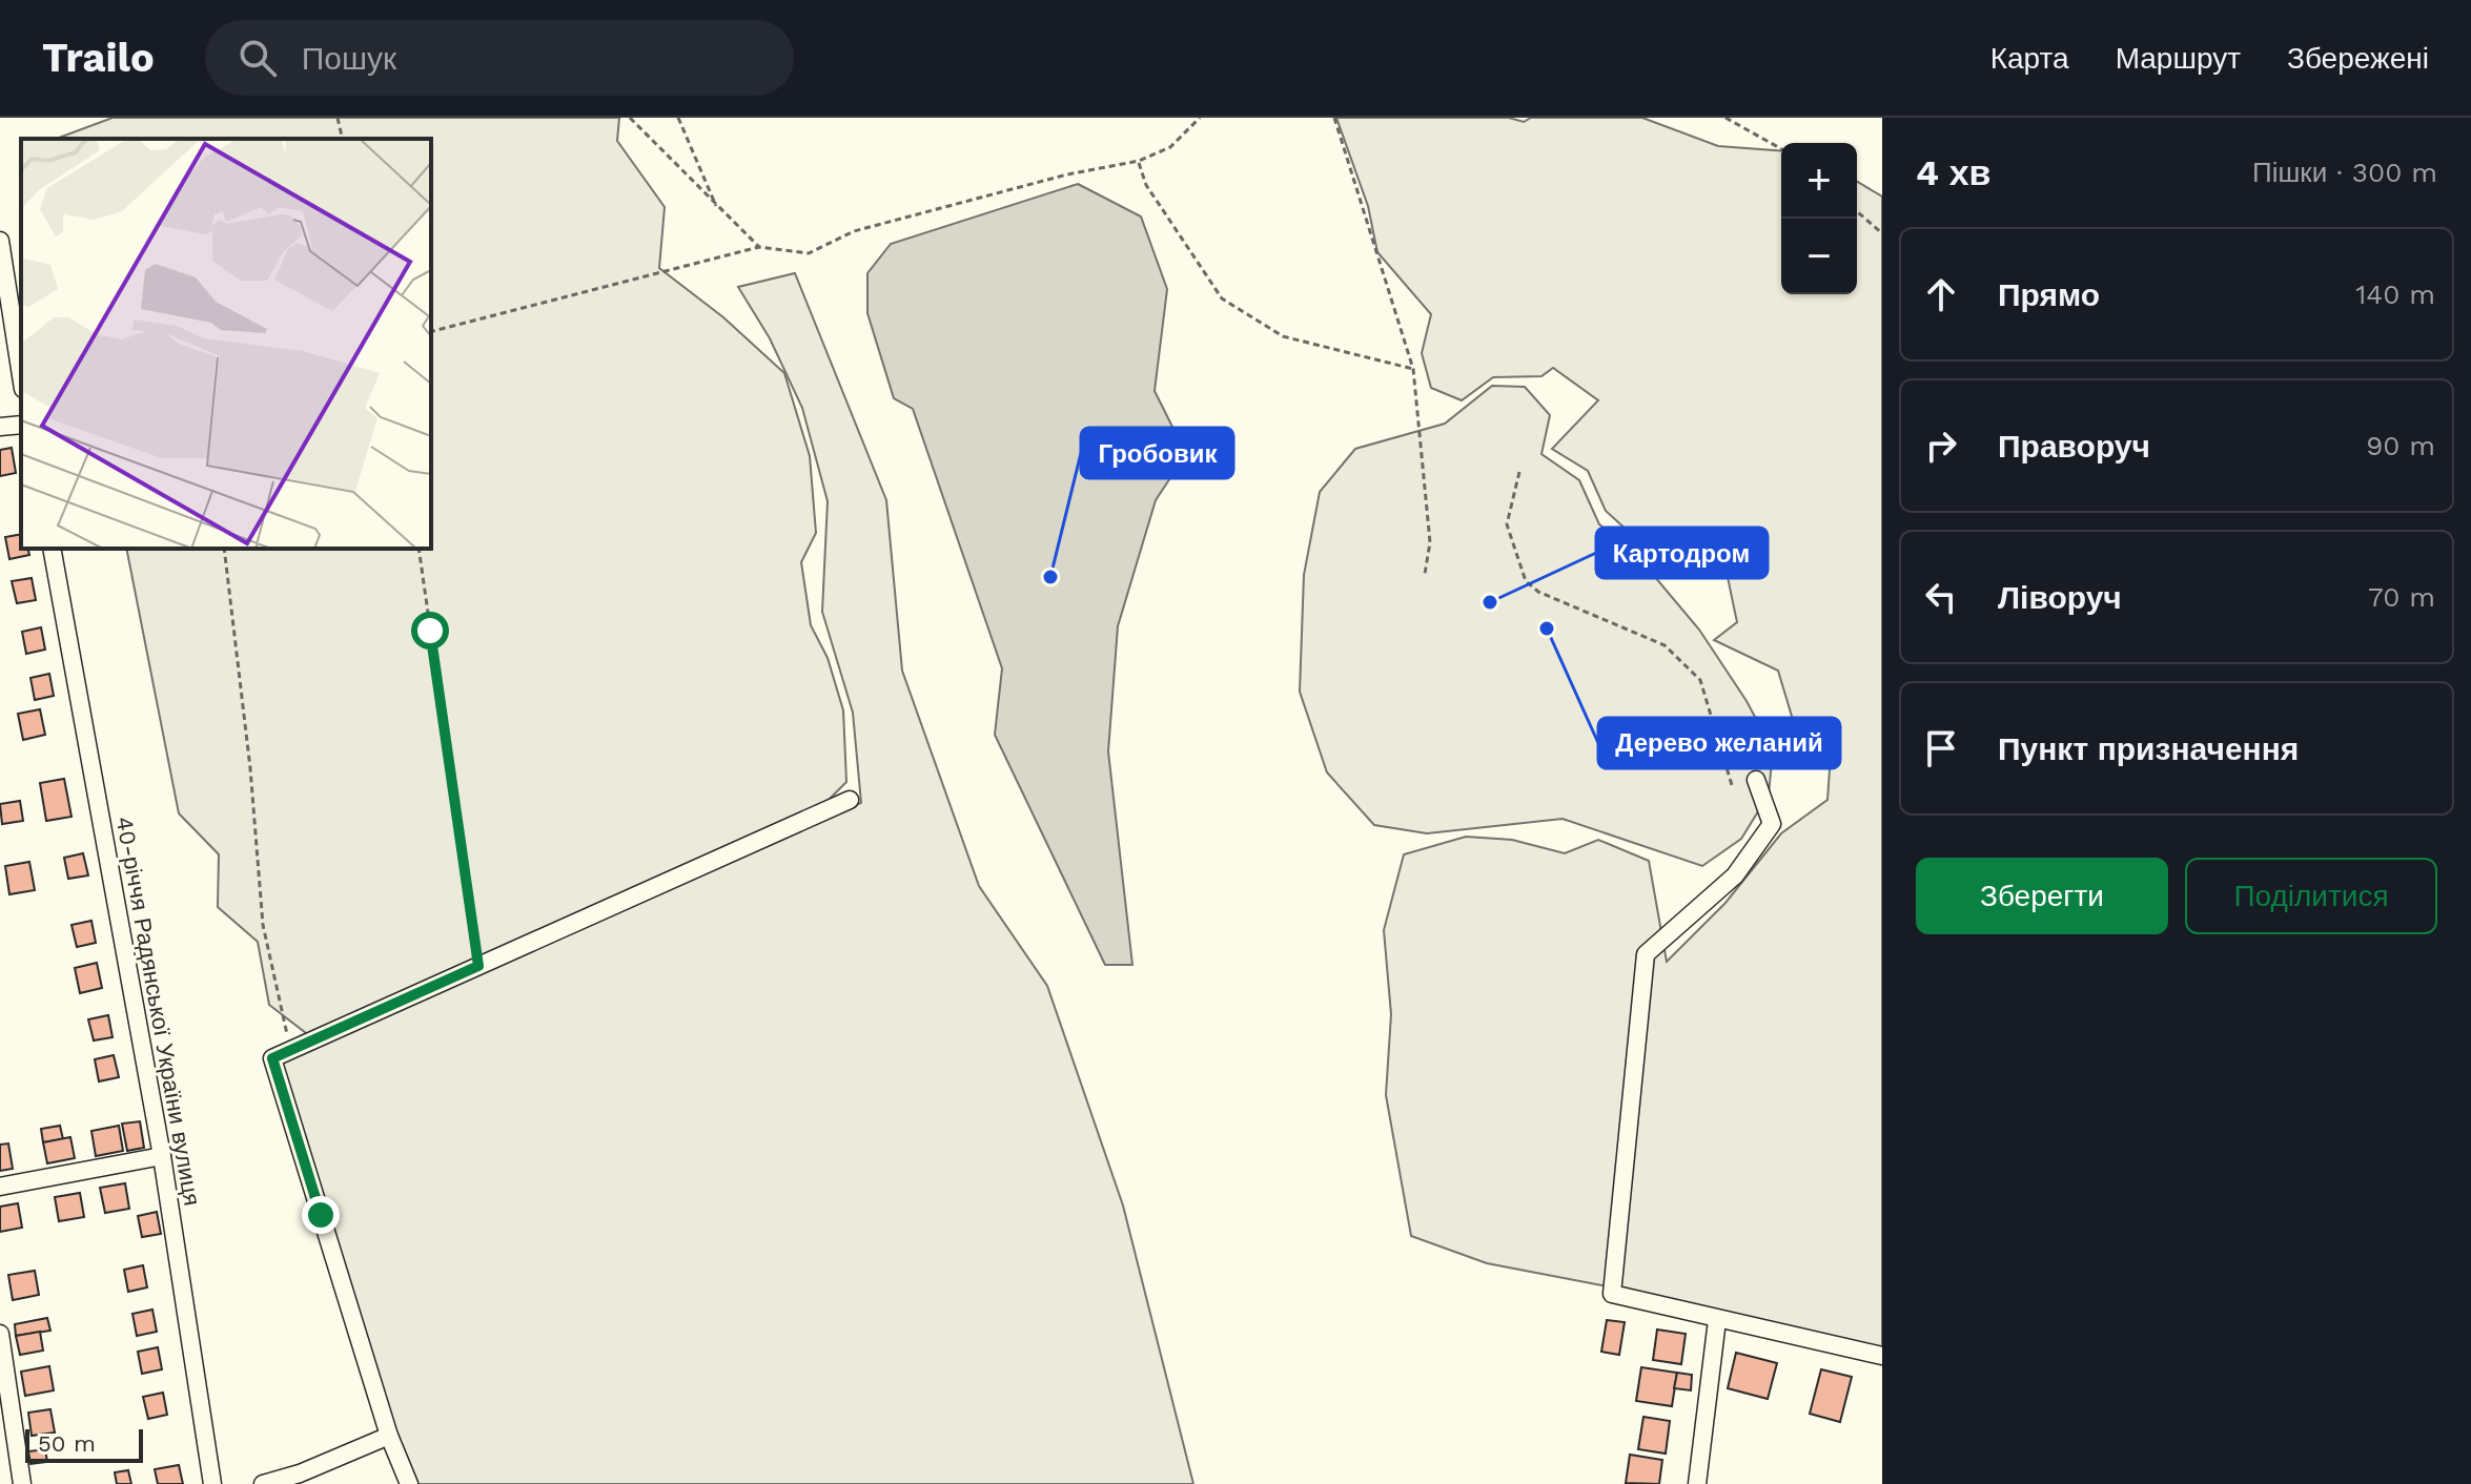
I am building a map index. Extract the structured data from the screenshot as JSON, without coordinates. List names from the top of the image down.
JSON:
{
  "streets": {
    "street": ["40-річчя Радянської України вулиця"]
  },
  "places": ["Гробовик", "Картодром", "Дерево желаний"],
  "scale_bar": "50 m",
  "page": {
    "header": "Trailo",
    "search": "Пошук",
    "nav": ["Карта", "Маршрут", "Збережені"],
    "heading": ["4 хв", "Пішки · 300 m"],
    "map_buttons": ["+", "−"],
    "list": [
      ["Прямо", "140 m"],
      ["Праворуч", "90 m"],
      ["Ліворуч", "70 m"],
      "Пункт призначення"
    ],
    "buttons": ["Зберегти", "Поділитися"],
    "scale": "50 m"
  }
}
